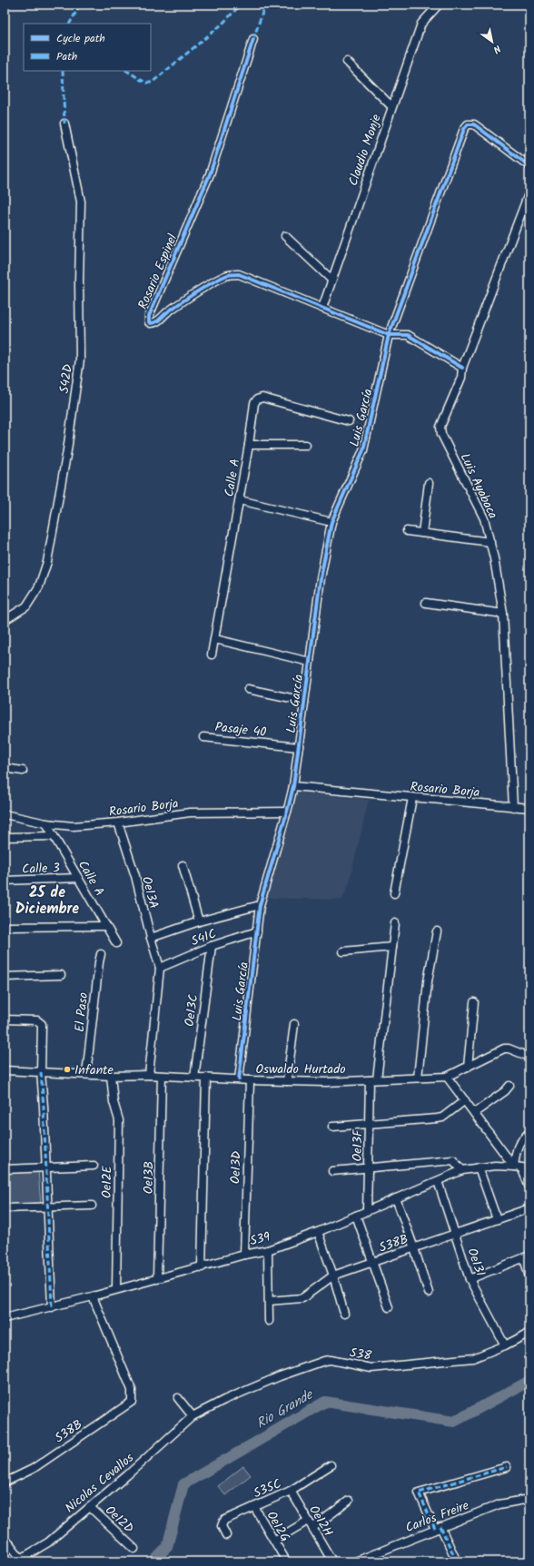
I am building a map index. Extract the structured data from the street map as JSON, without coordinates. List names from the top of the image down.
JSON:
{
  "streets": {
    "street": [
      "Claudio Monje",
      "Rosario Espinel",
      "S42D",
      "Luis García",
      "Calle A",
      "Luis Ayabaca",
      "Pasaje 40",
      "Rosario Borja",
      "Calle 3",
      "Oe13A",
      "S41C",
      "Oe13C",
      "El Paso",
      "Oswaldo Hurtado",
      "Oe13F",
      "Oe13D",
      "Oe13B",
      "Oe12E",
      "S39",
      "S38B",
      "Oe13I",
      "S38",
      "Nicolas Cevallos",
      "S35C",
      "Carlos Freire",
      "Oe12D",
      "Oe12H",
      "Oe12G"
    ]
  },
  "crossings": [
    ["Claudio Monje", "Rosario Espinel"],
    ["Rosario Espinel", "Luis García"],
    ["Luis García", "Pasaje 40"],
    ["Luis García", "Rosario Borja"],
    ["Luis García", "S41C"],
    ["Luis García", "Oswaldo Hurtado"],
    ["Calle A", "Rosario Borja"],
    ["Calle A", "Calle 3"],
    ["Luis Ayabaca", "Rosario Borja"],
    ["Rosario Borja", "Oe13A"],
    ["Oe13A", "S41C"],
    ["S41C", "Oe13C"],
    ["Oe13C", "Oswaldo Hurtado"],
    ["El Paso", "Oswaldo Hurtado"],
    ["Oswaldo Hurtado", "Oe13F"],
    ["Oswaldo Hurtado", "Oe13D"],
    ["Oswaldo Hurtado", "Oe13B"],
    ["Oswaldo Hurtado", "Oe12E"],
    ["Oe13F", "S39"],
    ["Oe13D", "S39"],
    ["Oe13B", "S39"],
    ["Oe12E", "S39"],
    ["S39", "S38B"],
    ["S39", "Oe13I"],
    ["S38B", "Oe13I"],
    ["Oe13I", "S38"],
    ["S38", "Nicolas Cevallos"],
    ["Nicolas Cevallos", "Oe12D"],
    ["S35C", "Oe12H"],
    ["S35C", "Oe12G"]
  ],
  "districts": ["25 de Diciembre"],
  "water": ["Rio Grande"],
  "places": ["Infante"],
  "legend": ["Cycle path", "Path"],
  "north": "bottom right"
}
